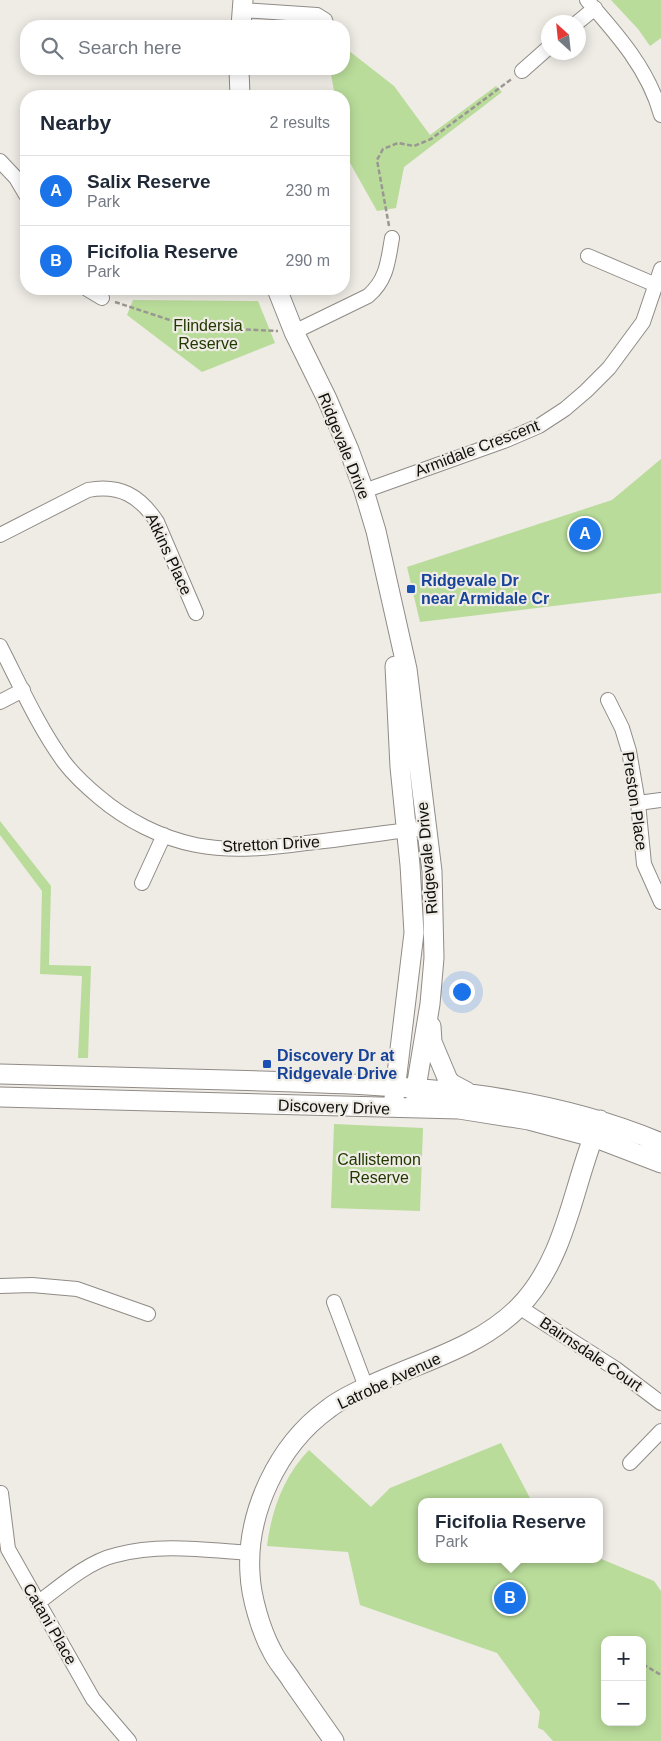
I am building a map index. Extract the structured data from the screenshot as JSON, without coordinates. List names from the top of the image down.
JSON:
{
  "streets": {
    "street": [
      "Ridgevale Drive",
      "Armidale Crescent",
      "Atkins Place",
      "Preston Place",
      "Stretton Drive",
      "Discovery Drive",
      "Bairnsdale Court",
      "Latrobe Avenue",
      "Catani Place"
    ]
  },
  "crossings": [
    ["Ridgevale Drive", "Armidale Crescent"],
    ["Ridgevale Drive", "Stretton Drive"],
    ["Ridgevale Drive", "Discovery Drive"],
    ["Discovery Drive", "Latrobe Avenue"],
    ["Bairnsdale Court", "Latrobe Avenue"]
  ],
  "parks": ["Flindersia Reserve", "Callistemon Reserve"],
  "places": {
    "transit": ["Ridgevale Dr near Armidale Cr", "Discovery Dr at Ridgevale Drive"]
  },
  "north": "top left",
  "page": {
    "search": "Search here",
    "heading": ["Nearby", "2 results"],
    "list": [
      {
        "mark": "A",
        "name": "Salix Reserve",
        "note": "Park",
        "value": "230 m"
      },
      {
        "mark": "B",
        "name": "Ficifolia Reserve",
        "note": "Park",
        "value": "290 m"
      }
    ],
    "pins": ["A", "B"],
    "popup": ["Ficifolia Reserve", "Park"],
    "map_buttons": ["+", "−"]
  }
}
